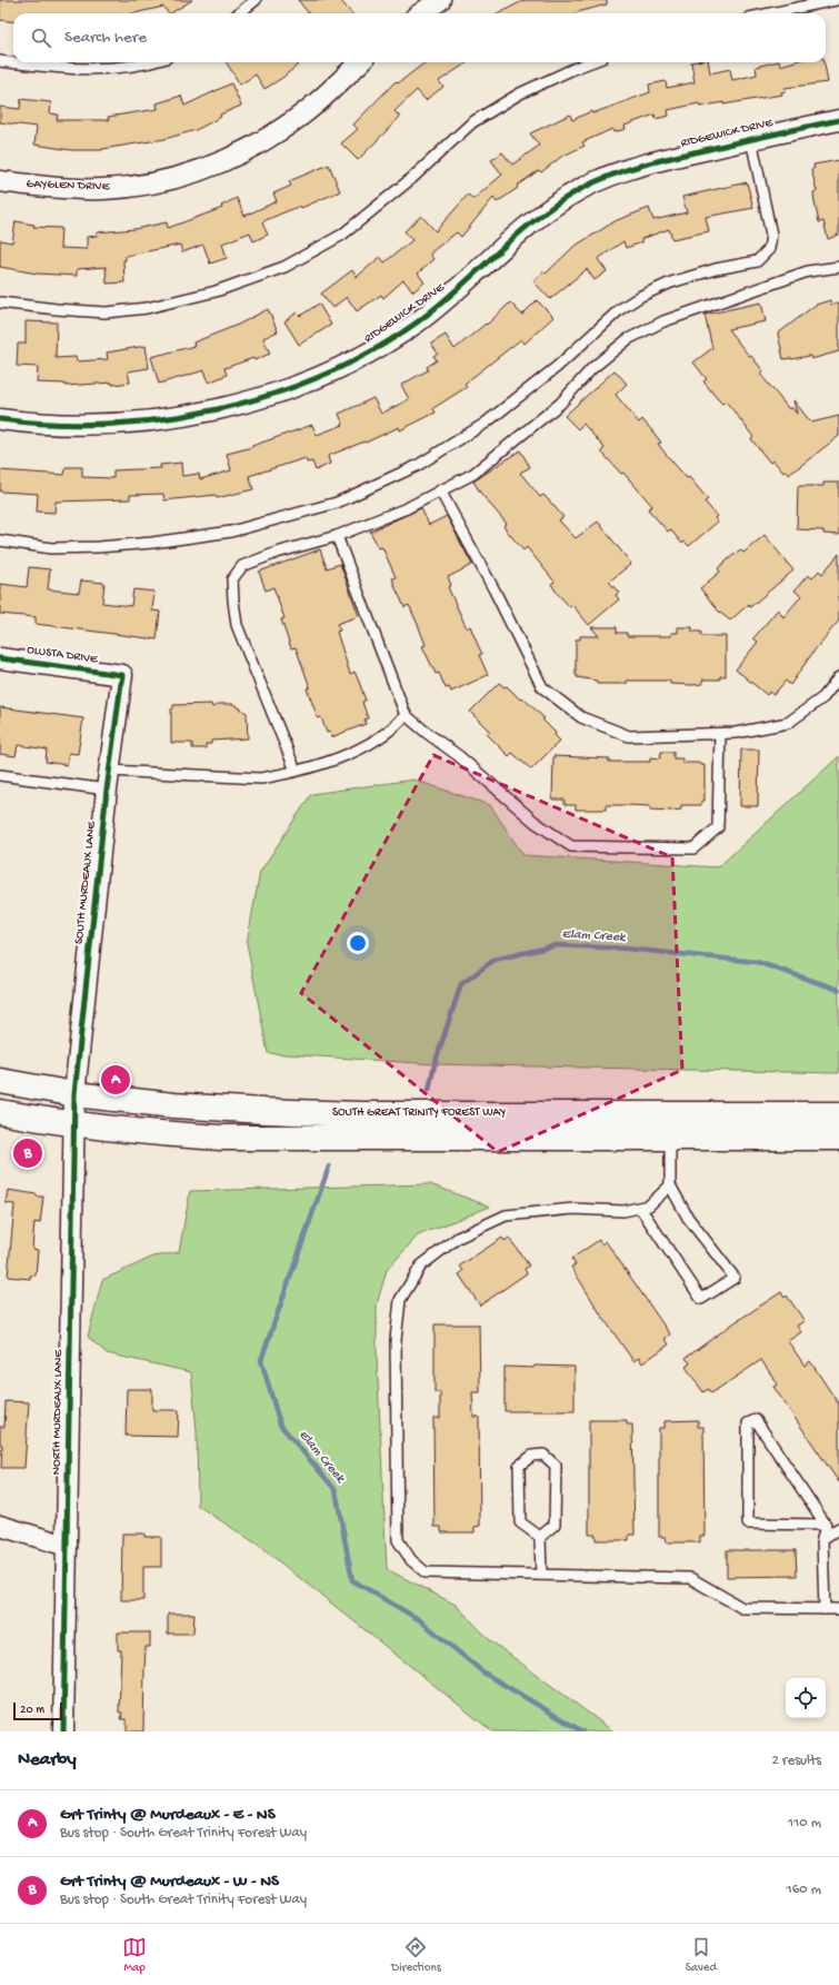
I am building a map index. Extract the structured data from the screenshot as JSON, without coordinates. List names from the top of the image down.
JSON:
{
  "streets": {
    "main road": ["SOUTH GREAT TRINITY FOREST WAY"],
    "street": [
      "RIDGEWICK DRIVE",
      "GAYGLEN DRIVE",
      "OLUSTA DRIVE",
      "SOUTH MURDEAUX LANE",
      "NORTH MURDEAUX LANE"
    ]
  },
  "crossings": [
    ["OLUSTA DRIVE", "SOUTH MURDEAUX LANE"],
    ["SOUTH MURDEAUX LANE", "SOUTH GREAT TRINITY FOREST WAY"],
    ["SOUTH MURDEAUX LANE", "NORTH MURDEAUX LANE"],
    ["SOUTH GREAT TRINITY FOREST WAY", "NORTH MURDEAUX LANE"]
  ],
  "water": ["Elam Creek"],
  "scale_bar": "20 m",
  "page": {
    "search": "Search here",
    "pins": ["A", "B"],
    "scale": "20 m",
    "heading": ["Nearby", "2 results"],
    "list": [
      {
        "mark": "A",
        "name": "Grt Trinty @ Murdeaux - E - NS",
        "note": "Bus stop · South Great Trinity Forest Way",
        "value": "110 m"
      },
      {
        "mark": "B",
        "name": "Grt Trinty @ Murdeaux - W - NS",
        "note": "Bus stop · South Great Trinity Forest Way",
        "value": "160 m"
      }
    ],
    "nav": ["Map", "Directions", "Saved"]
  }
}
